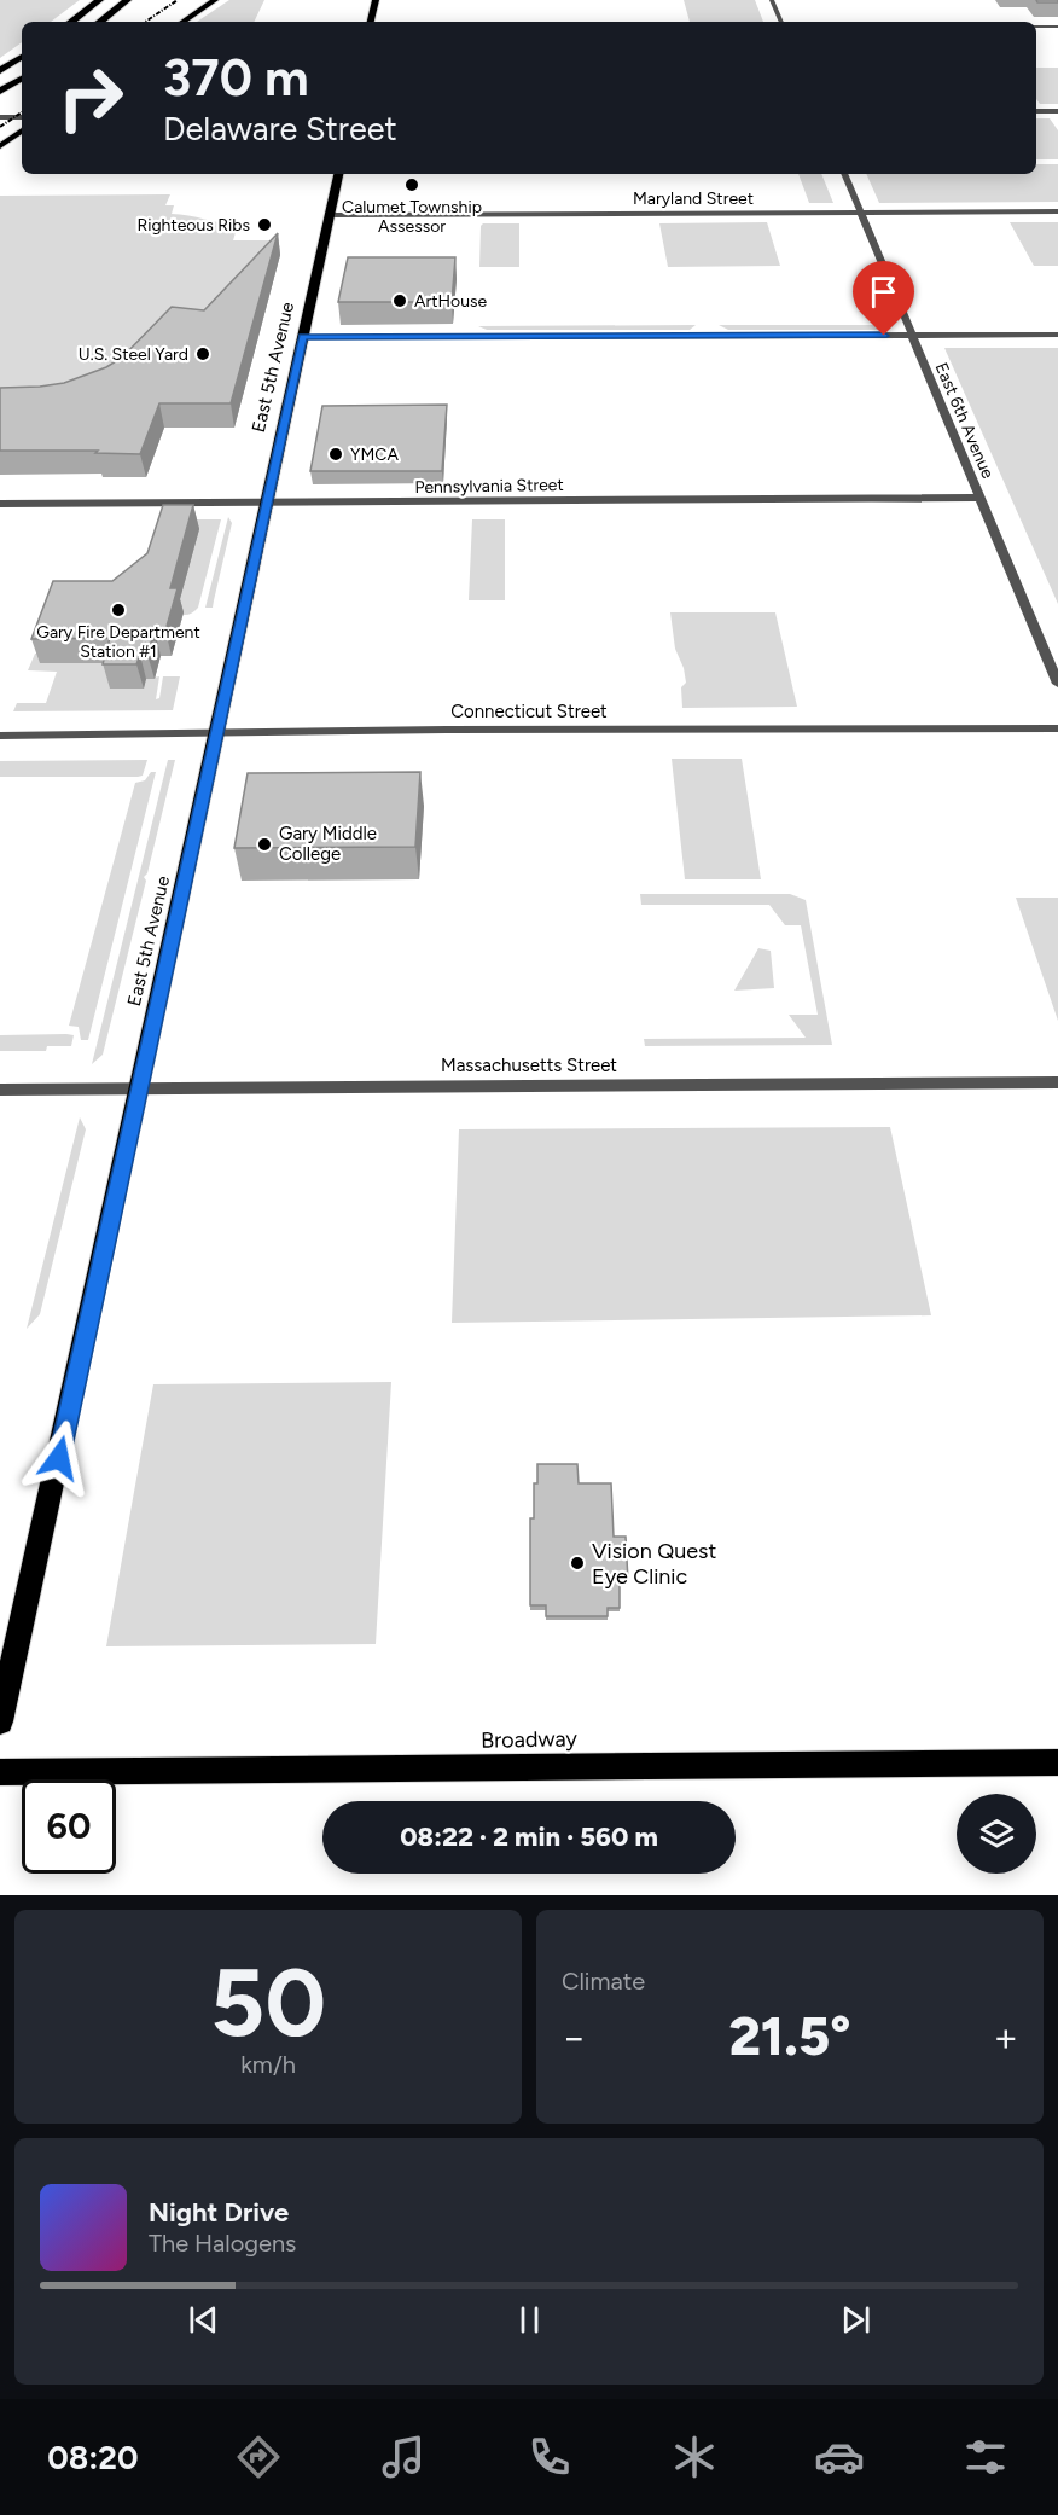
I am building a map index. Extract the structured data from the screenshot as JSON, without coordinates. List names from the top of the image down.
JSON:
{
  "streets": {
    "main road": ["East 5th Avenue", "Broadway"],
    "street": [
      "Maryland Street",
      "East 6th Avenue",
      "Pennsylvania Street",
      "Connecticut Street",
      "Massachusetts Street"
    ]
  },
  "crossings": [
    ["Maryland Street", "East 5th Avenue"],
    ["Maryland Street", "East 6th Avenue"],
    ["East 5th Avenue", "Pennsylvania Street"],
    ["East 5th Avenue", "Connecticut Street"],
    ["East 5th Avenue", "Massachusetts Street"],
    ["East 6th Avenue", "Pennsylvania Street"]
  ],
  "places": [
    "Calumet Township Assessor",
    "Righteous Ribs",
    "ArtHouse",
    "U.S. Steel Yard",
    "YMCA",
    "Gary Fire Department Station #1",
    "Gary Middle College",
    "Vision Quest Eye Clinic"
  ],
  "page": {
    "turn": ["370 m", "Delaware Street"],
    "limit": "60",
    "trip": "08:22 · 2 min · 560 m",
    "tile": [
      ["50", "km/h"],
      "Climate"
    ],
    "heat": ["−", "21.5°", "+"],
    "song": ["Night Drive", "The Halogens"],
    "tabs": "08:20"
  }
}
